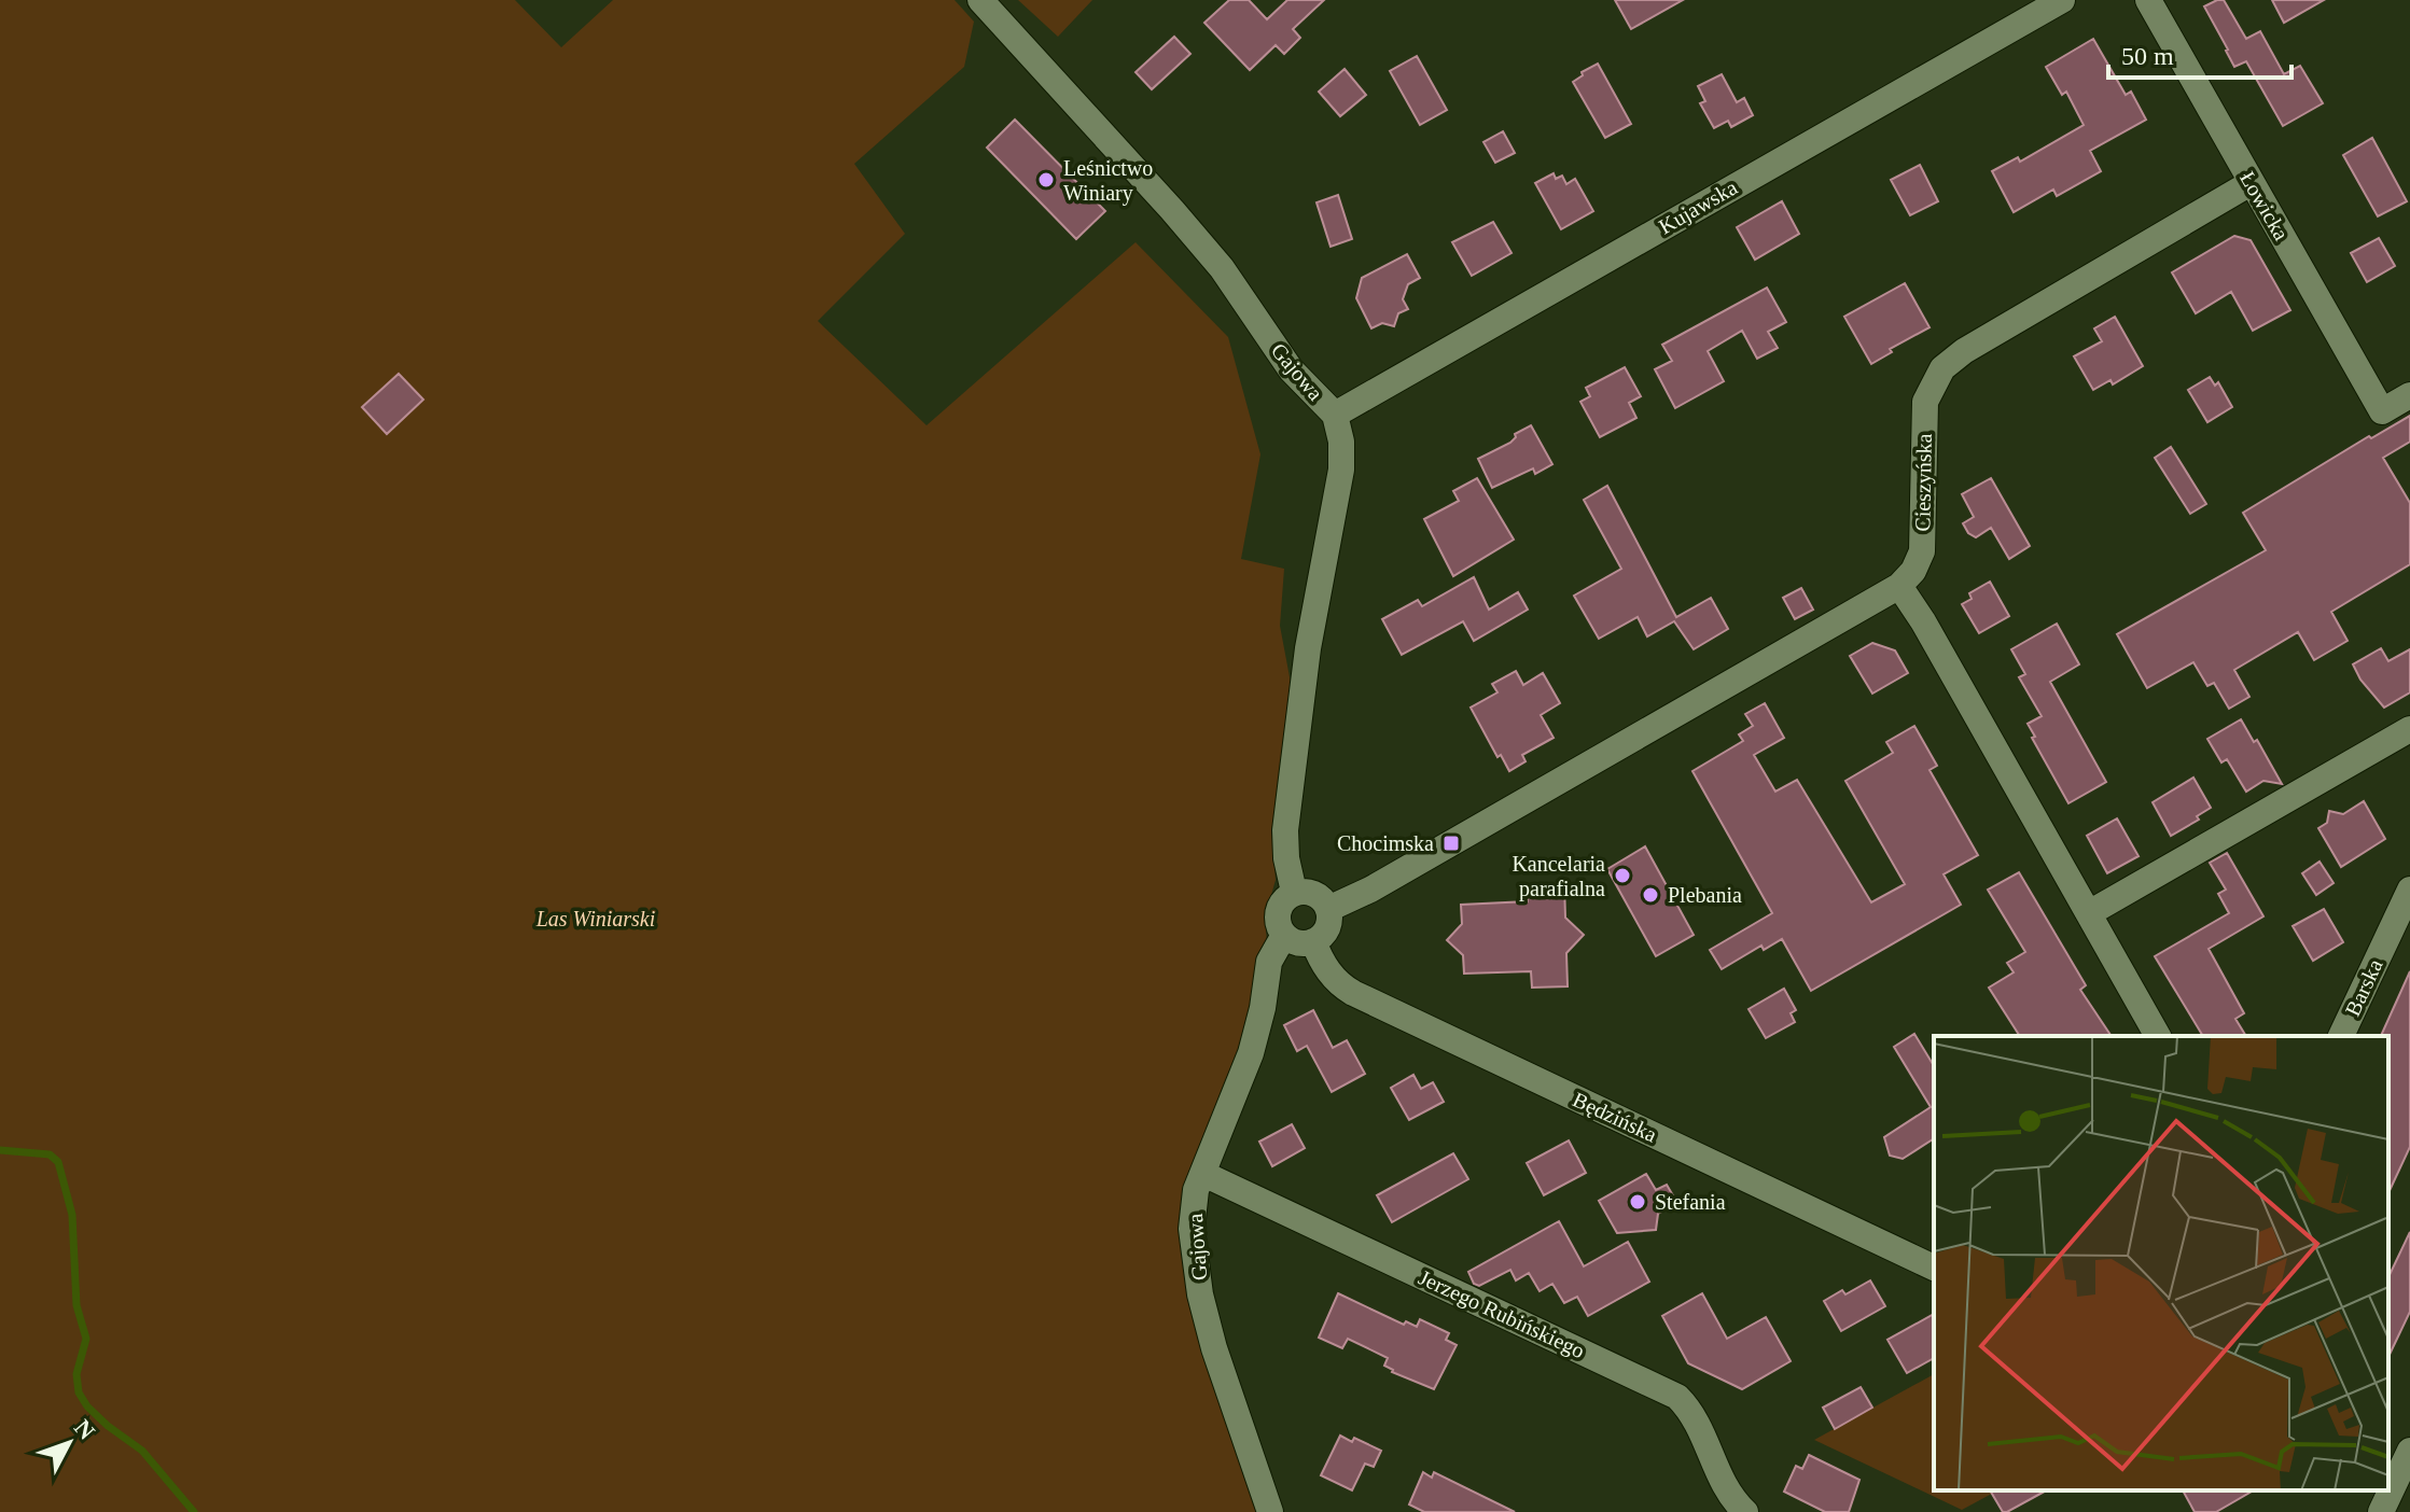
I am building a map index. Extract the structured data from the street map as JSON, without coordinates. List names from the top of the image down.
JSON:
{
  "streets": {
    "street": [
      "Łowicka",
      "Kujawska",
      "Gajowa",
      "Cieszyńska",
      "Barska",
      "Będzińska",
      "Jerzego Rubińskiego"
    ]
  },
  "crossings": [
    ["Łowicka", "Cieszyńska"],
    ["Kujawska", "Gajowa"],
    ["Gajowa", "Będzińska"],
    ["Gajowa", "Jerzego Rubińskiego"]
  ],
  "parks": ["Las Winiarski"],
  "places": {
    "other": [
      "Leśnictwo Winiary",
      "Kancelaria parafialna",
      "Plebania",
      "Stefania"
    ],
    "transit": ["Chocimska"]
  },
  "scale_bar": "50 m",
  "north": "top right"
}
